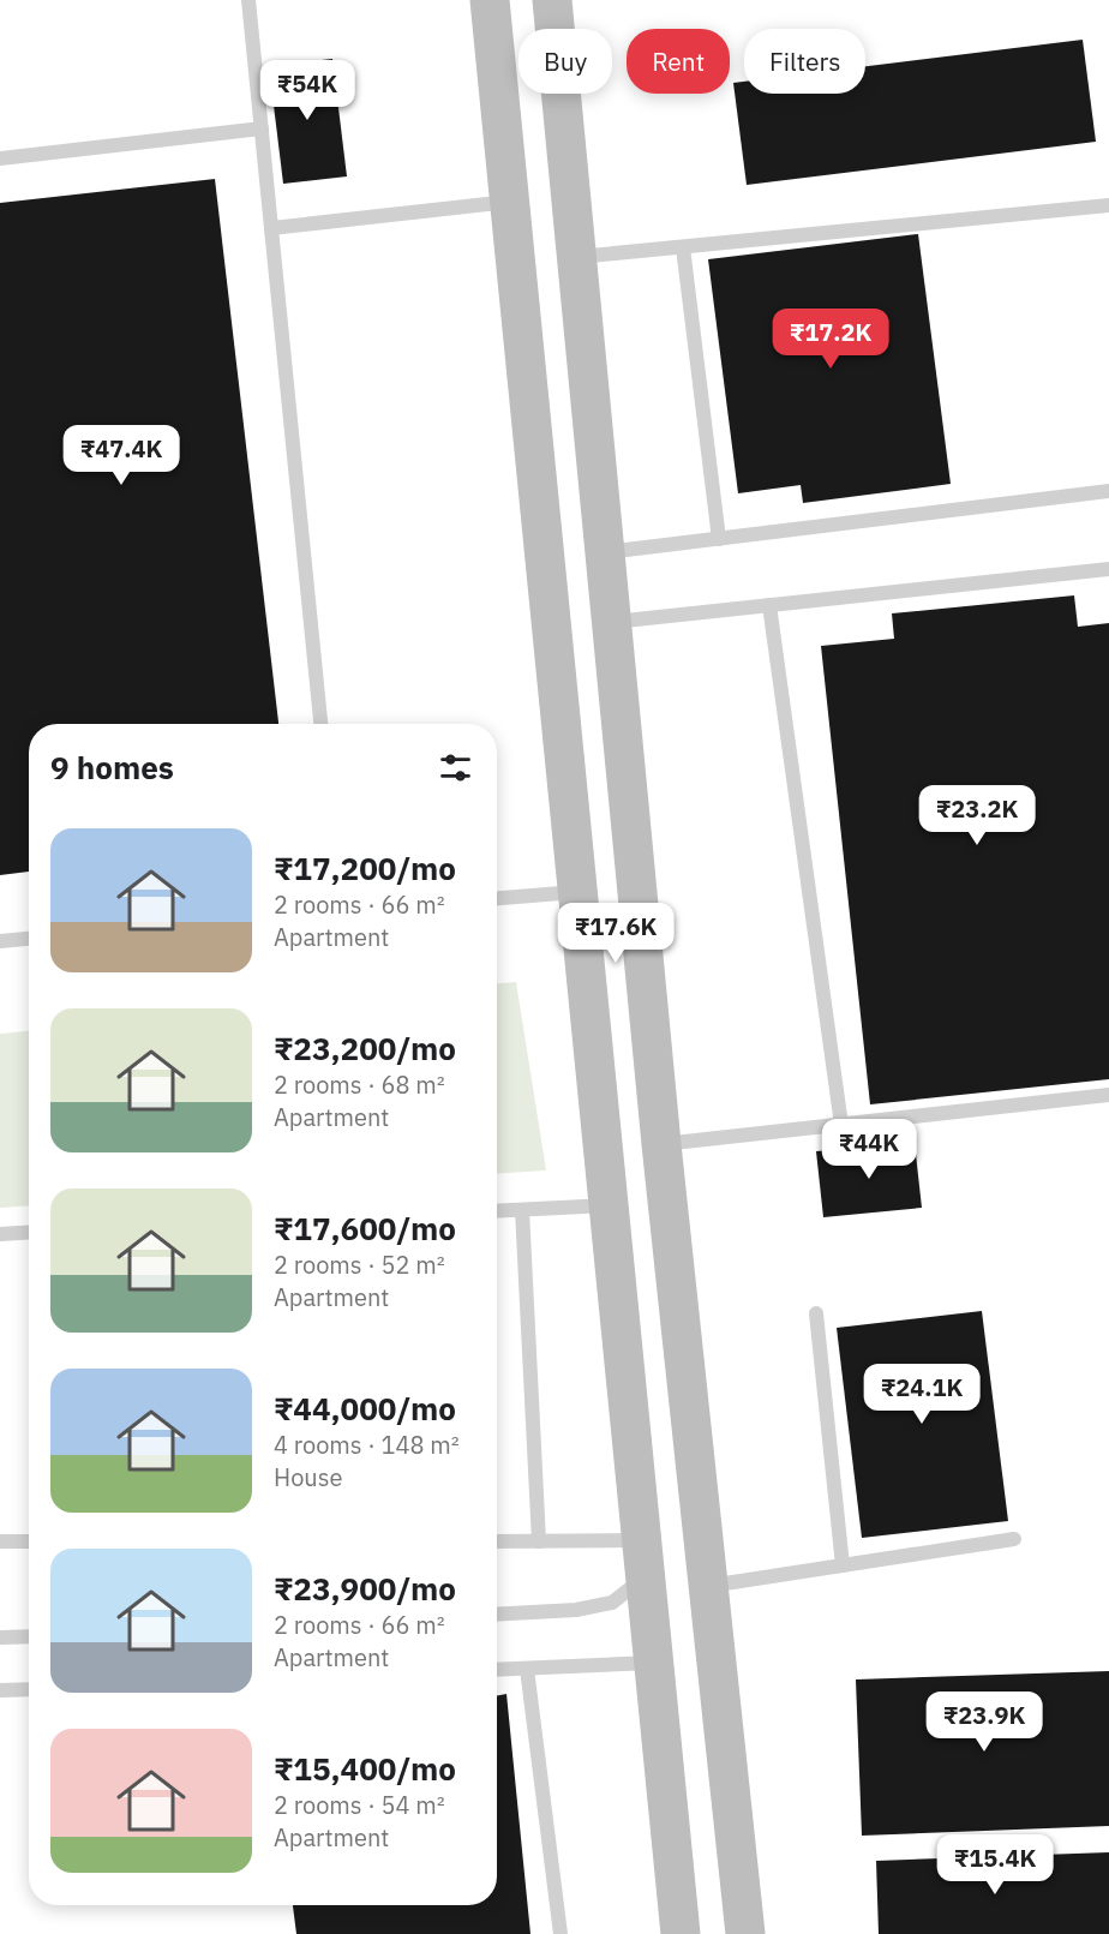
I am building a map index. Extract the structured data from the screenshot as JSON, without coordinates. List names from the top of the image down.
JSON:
{
  "page": {
    "chip": ["Buy", "Rent", "Filters"],
    "price": [
      "₹54K",
      "₹17.2K",
      "₹47.4K",
      "₹23.2K",
      "₹17.6K",
      "₹44K",
      "₹24.1K",
      "₹23.9K",
      "₹15.4K"
    ],
    "heading": "9 homes",
    "list": [
      {
        "name": "₹17,200/mo",
        "note": "2 rooms · 66 m² · Apartment"
      },
      {
        "name": "₹23,200/mo",
        "note": "2 rooms · 68 m² · Apartment"
      },
      {
        "name": "₹17,600/mo",
        "note": "2 rooms · 52 m² · Apartment"
      },
      {
        "name": "₹44,000/mo",
        "note": "4 rooms · 148 m² · House"
      },
      {
        "name": "₹23,900/mo",
        "note": "2 rooms · 66 m² · Apartment"
      },
      {
        "name": "₹15,400/mo",
        "note": "2 rooms · 54 m² · Apartment"
      }
    ]
  }
}
